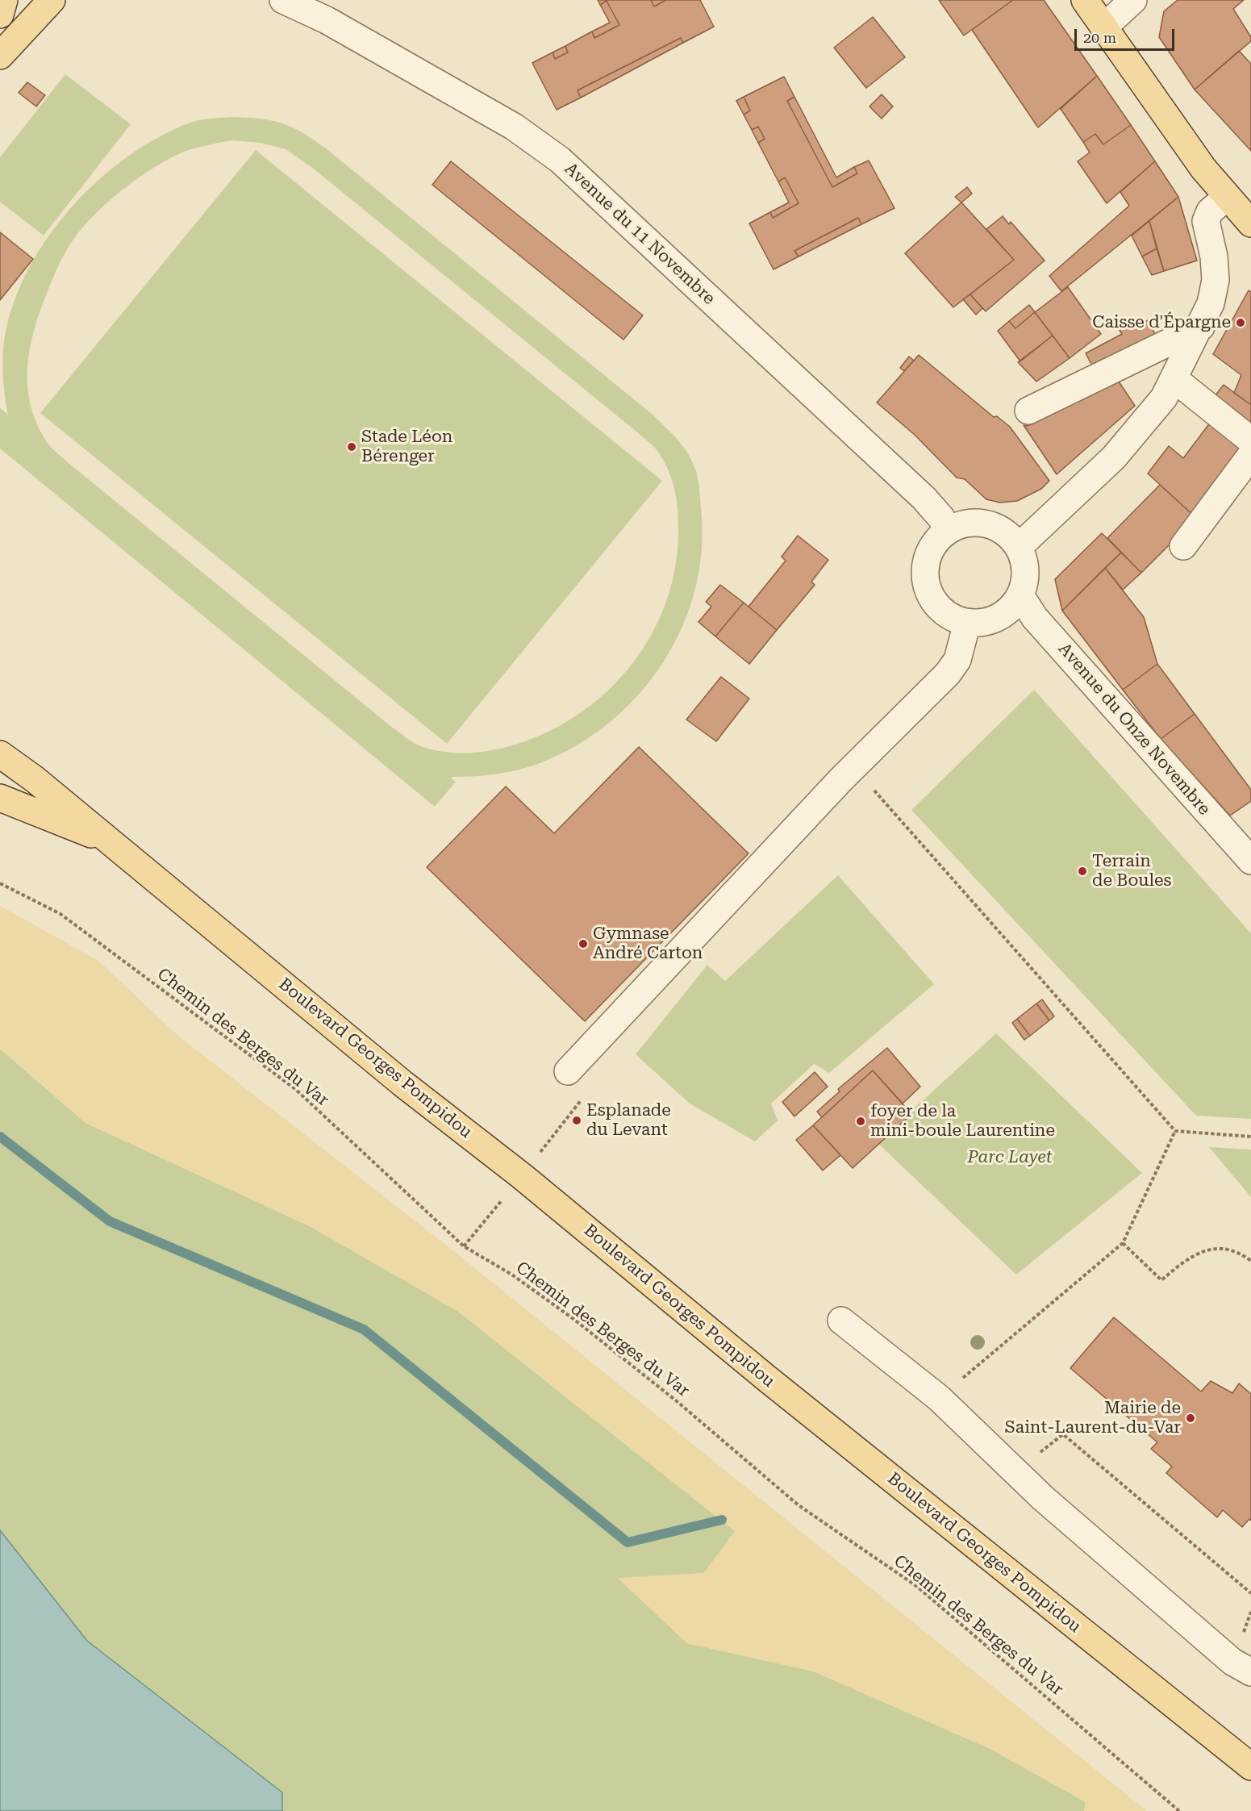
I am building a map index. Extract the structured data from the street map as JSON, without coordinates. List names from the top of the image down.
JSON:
{
  "streets": {
    "main road": ["Boulevard Georges Pompidou"],
    "street": ["Avenue du 11 Novembre", "Avenue du Onze Novembre"],
    "path": ["Chemin des Berges du Var"]
  },
  "crossings": [
    ["Avenue du 11 Novembre", "Avenue du Onze Novembre"]
  ],
  "parks": ["Parc Layet"],
  "places": [
    "Caisse d'Épargne",
    "Stade Léon Bérenger",
    "Terrain de Boules",
    "Gymnase André Carton",
    "Esplanade du Levant",
    "foyer de la mini-boule Laurentine",
    "Mairie de Saint-Laurent-du-Var"
  ],
  "scale_bar": "20 m"
}
